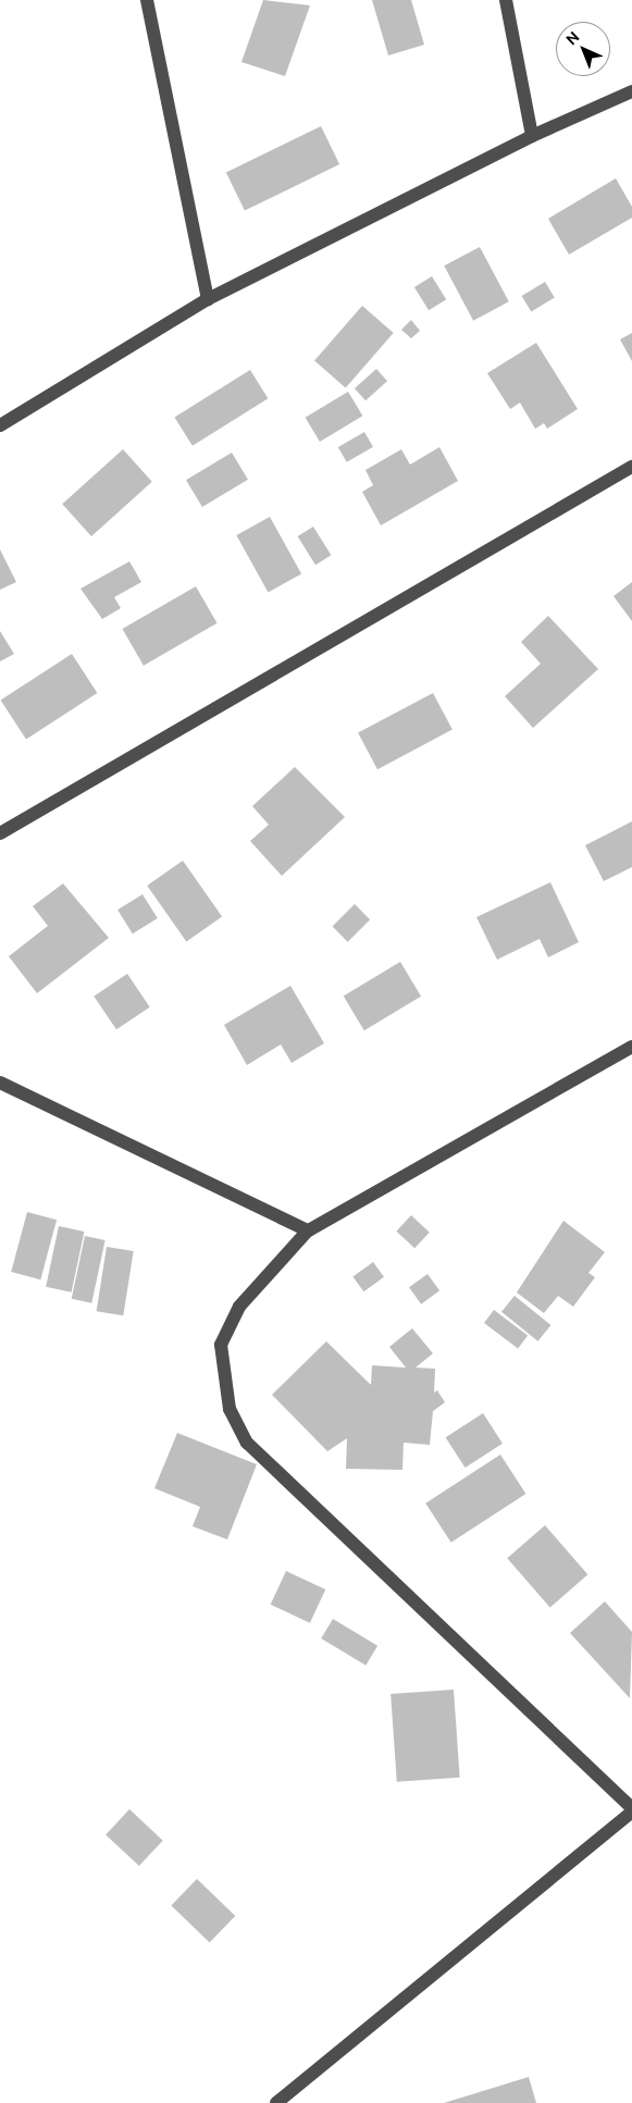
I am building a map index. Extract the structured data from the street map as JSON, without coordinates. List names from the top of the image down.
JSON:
{
  "north": "top left"
}
